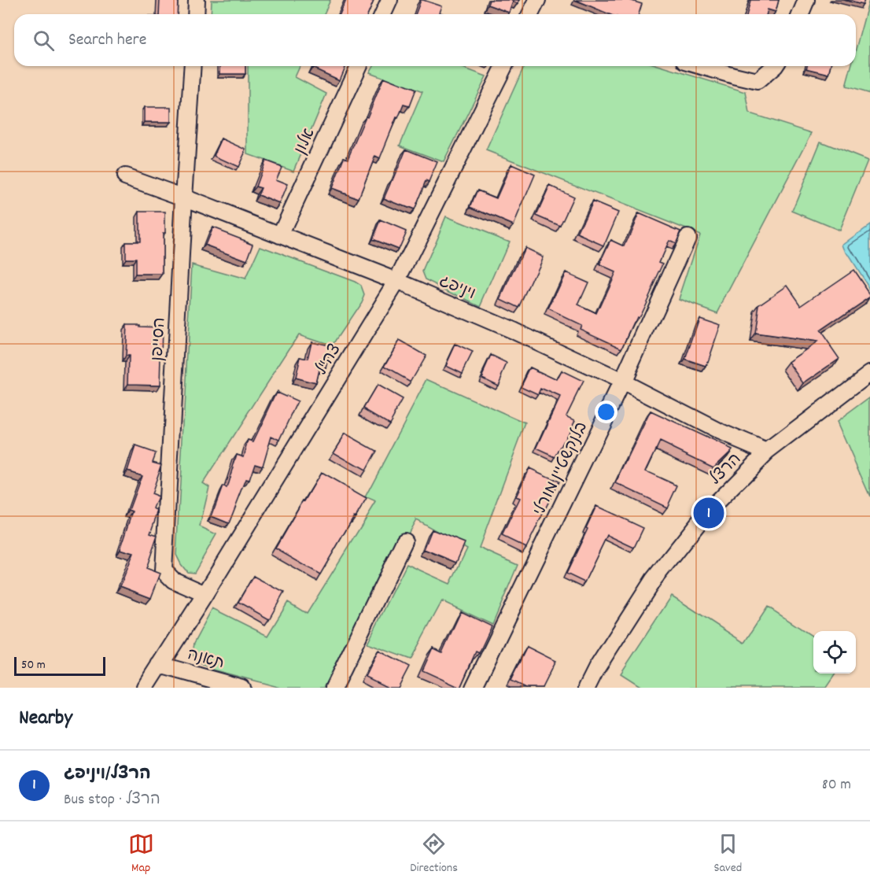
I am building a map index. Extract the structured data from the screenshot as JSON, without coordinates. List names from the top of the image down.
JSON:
{
  "streets": {
    "street": [
      "אלון",
      "ויניפג",
      "הסייפן",
      "צה\"ל",
      "בלנקשטיין מורלי",
      "הרצל",
      "תאנה"
    ]
  },
  "crossings": [
    ["אלון", "ויניפג"],
    ["ויניפג", "הסייפן"],
    ["ויניפג", "צה\"ל"],
    ["ויניפג", "בלנקשטיין מורלי"],
    ["ויניפג", "הרצל"],
    ["הסייפן", "צה\"ל"],
    ["צה\"ל", "תאנה"]
  ],
  "scale_bar": "50 m",
  "page": {
    "search": "Search here",
    "pins": "1",
    "scale": "50 m",
    "heading": "Nearby",
    "list": [
      {
        "mark": "1",
        "name": "הרצל/ויניפג",
        "note": "Bus stop · הרצל",
        "value": "80 m"
      }
    ],
    "nav": ["Map", "Directions", "Saved"]
  }
}
